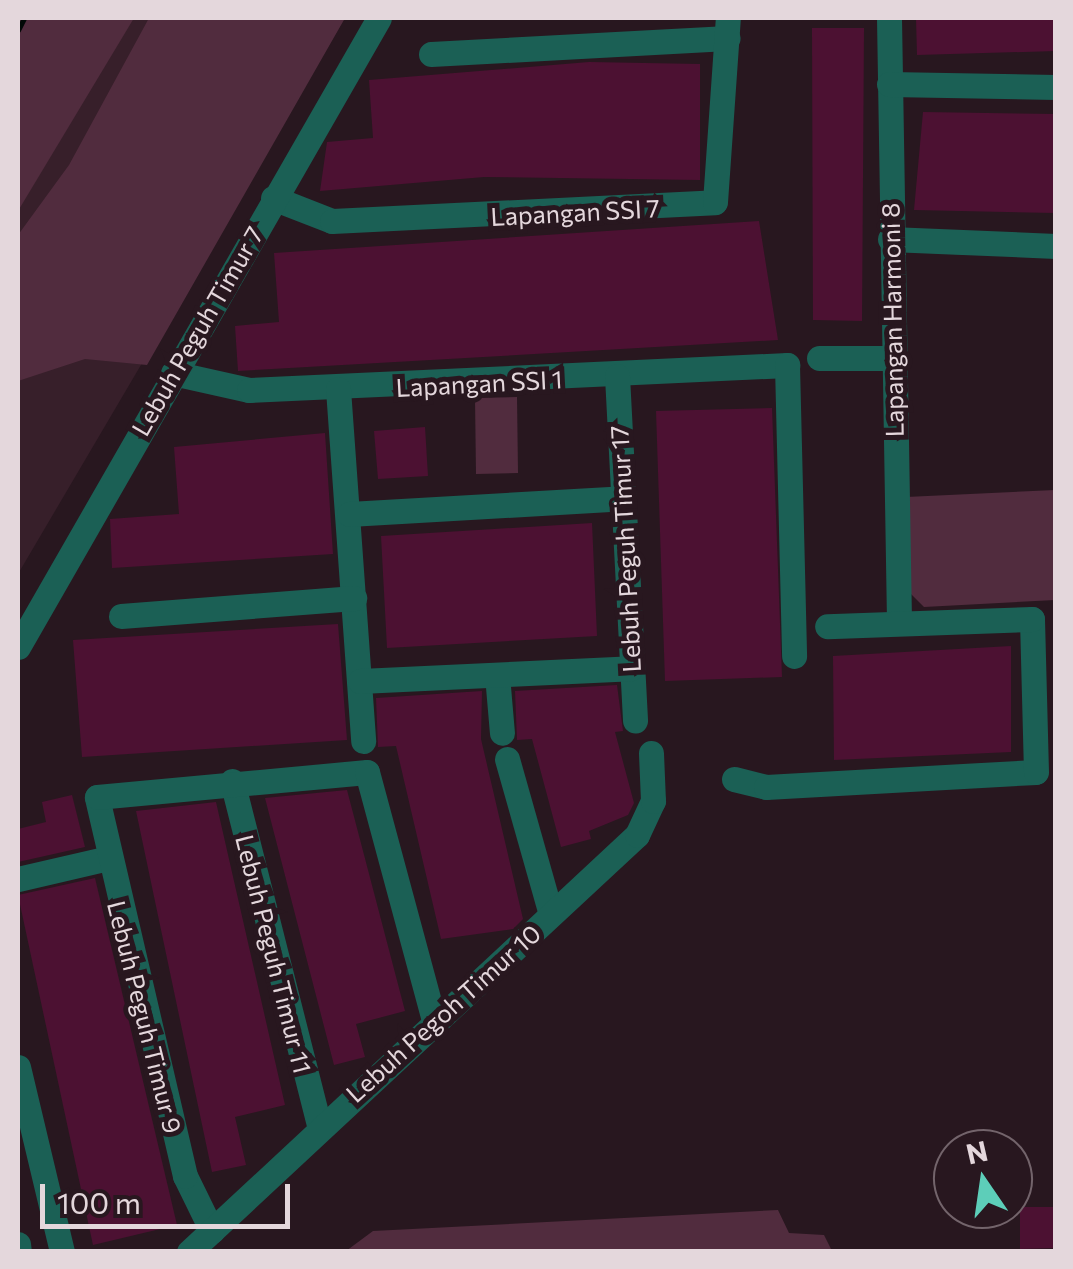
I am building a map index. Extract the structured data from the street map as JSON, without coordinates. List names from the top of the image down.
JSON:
{
  "streets": {
    "street": [
      "Lapangan SSI 7",
      "Lapangan Harmoni 8",
      "Lebuh Peguh Timur 7",
      "Lapangan SSI 1",
      "Lebuh Peguh Timur 17",
      "Lebuh Peguh Timur 11",
      "Lebuh Pegoh Timur 10",
      "Lebuh Peguh Timur 9"
    ]
  },
  "crossings": [
    ["Lapangan SSI 7", "Lebuh Peguh Timur 7"],
    ["Lebuh Peguh Timur 7", "Lapangan SSI 1"],
    ["Lapangan SSI 1", "Lebuh Peguh Timur 17"],
    ["Lebuh Peguh Timur 11", "Lebuh Pegoh Timur 10"],
    ["Lebuh Peguh Timur 11", "Lebuh Peguh Timur 9"],
    ["Lebuh Pegoh Timur 10", "Lebuh Peguh Timur 9"]
  ],
  "scale_bar": "100 m",
  "north": "top"
}
